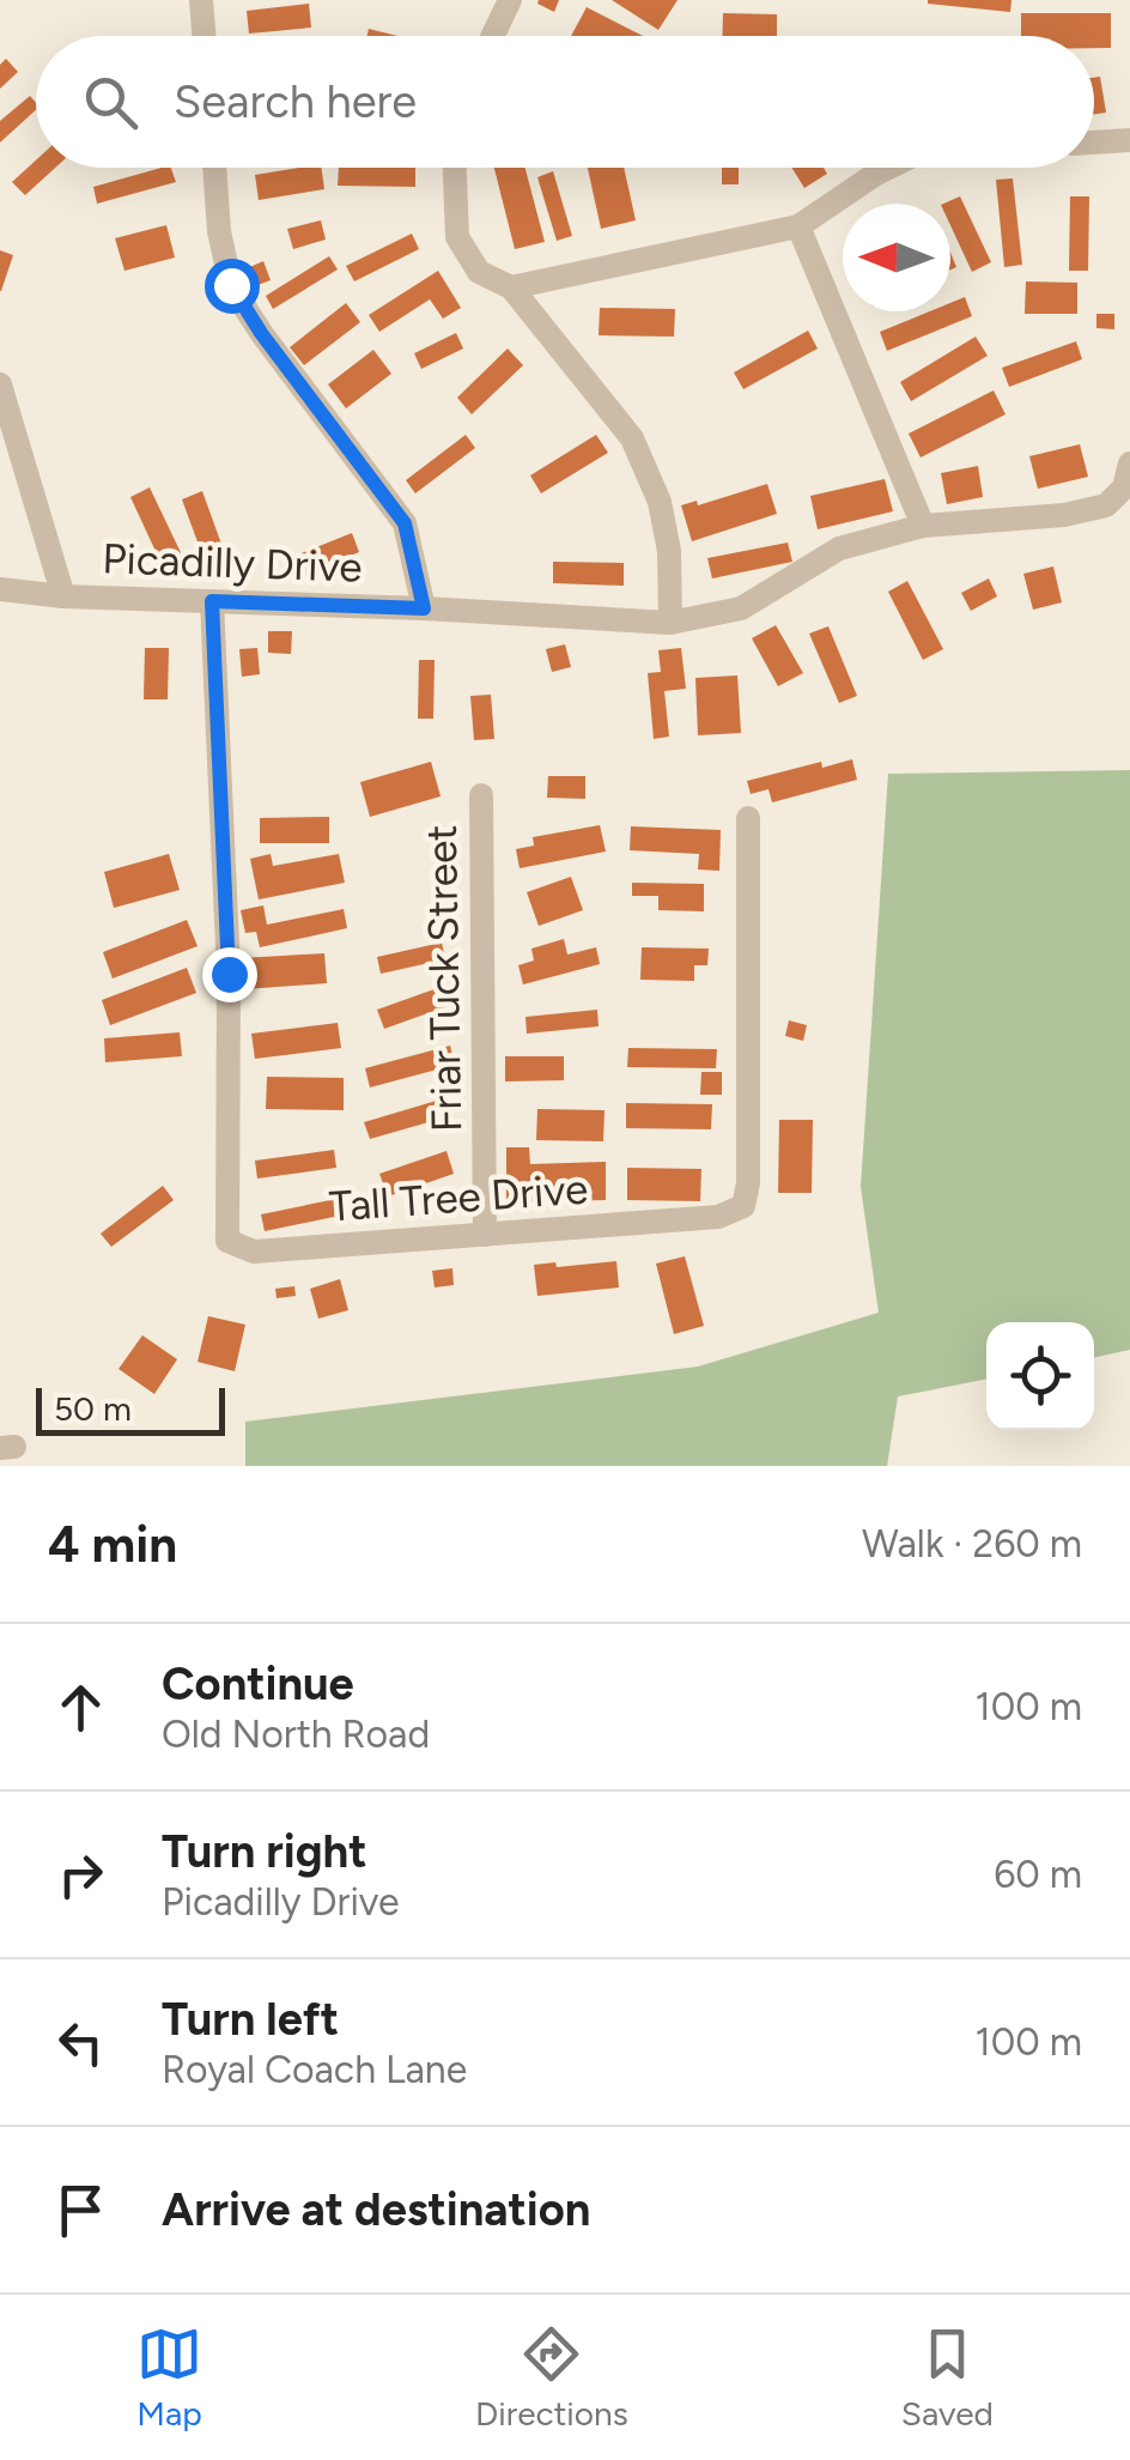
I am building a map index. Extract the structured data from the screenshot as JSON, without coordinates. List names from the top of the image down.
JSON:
{
  "streets": {
    "street": ["Picadilly Drive", "Friar Tuck Street", "Tall Tree Drive"]
  },
  "crossings": [
    ["Picadilly Drive", "Tall Tree Drive"],
    ["Friar Tuck Street", "Tall Tree Drive"]
  ],
  "scale_bar": "50 m",
  "north": "left",
  "page": {
    "search": "Search here",
    "scale": "50 m",
    "heading": ["4 min", "Walk · 260 m"],
    "list": [
      ["Continue", "Old North Road", "100 m"],
      ["Turn right", "Picadilly Drive", "60 m"],
      ["Turn left", "Royal Coach Lane", "100 m"],
      "Arrive at destination"
    ],
    "nav": ["Map", "Directions", "Saved"]
  }
}
